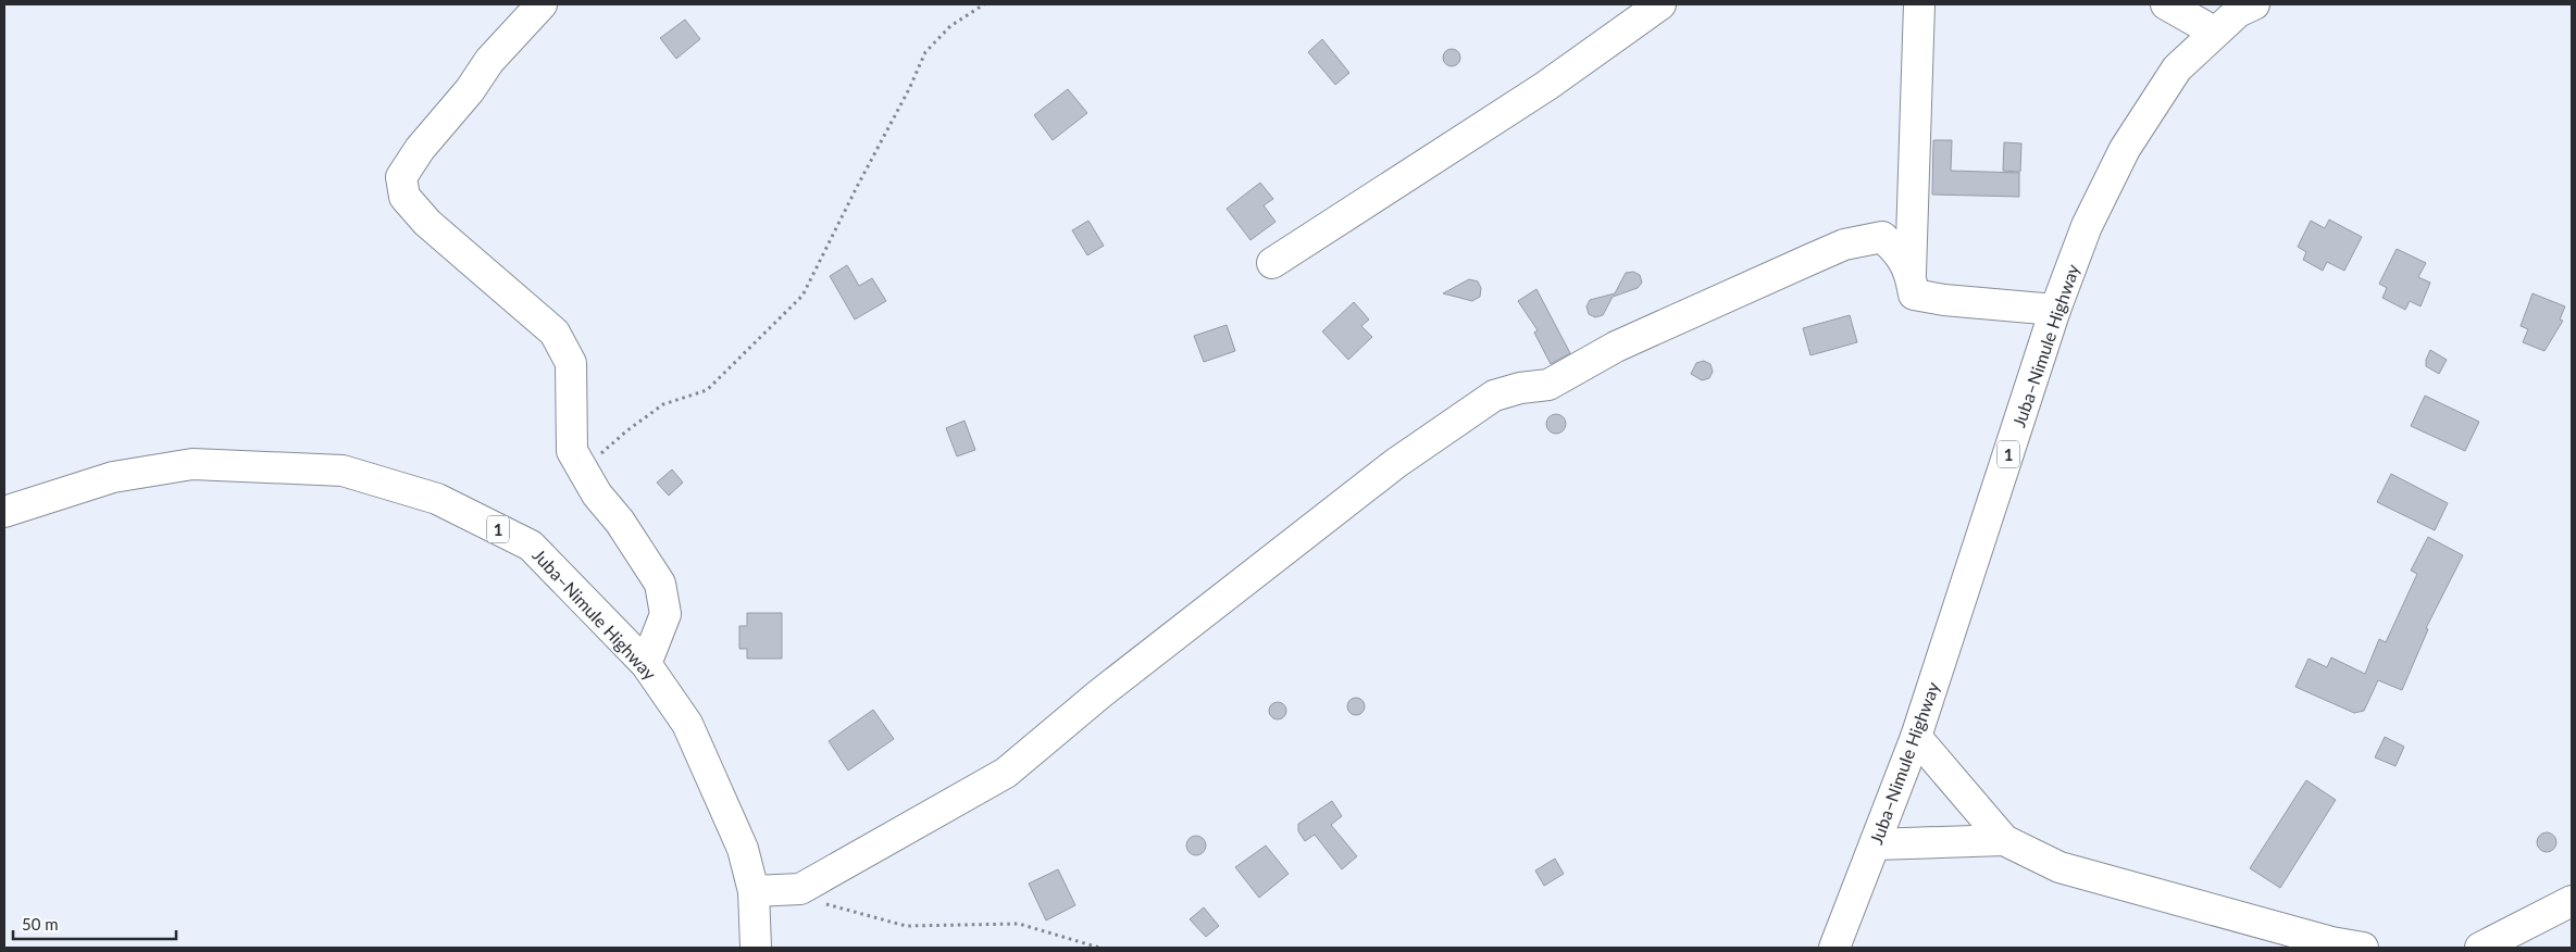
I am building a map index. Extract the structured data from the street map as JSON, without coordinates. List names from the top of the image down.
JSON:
{
  "streets": {
    "street": ["Juba–Nimule Highway", "1"]
  },
  "scale_bar": "50 m"
}
